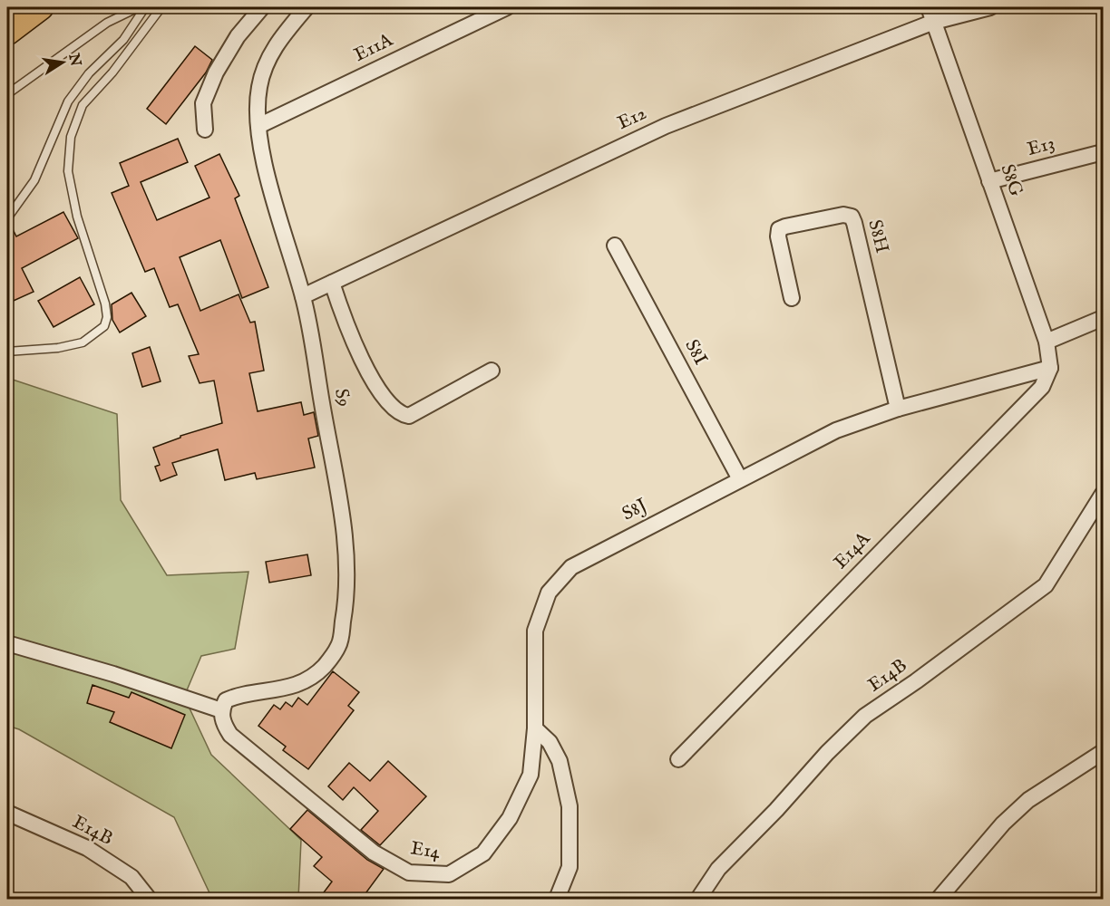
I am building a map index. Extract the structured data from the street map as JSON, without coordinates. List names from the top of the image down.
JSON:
{
  "streets": {
    "street": [
      "E11A",
      "E12",
      "E13",
      "S8G",
      "S8H",
      "S8I",
      "S9",
      "S8J",
      "E14A",
      "E14B",
      "E14"
    ]
  },
  "crossings": [
    ["E11A", "S9"],
    ["E12", "S8G"],
    ["E12", "S9"],
    ["E13", "S8G"],
    ["S8G", "S8J"],
    ["S8G", "E14A"],
    ["S8H", "S8J"],
    ["S8I", "S8J"],
    ["S9", "E14"],
    ["S8J", "E14A"],
    ["S8J", "E14"]
  ],
  "north": "right"
}
